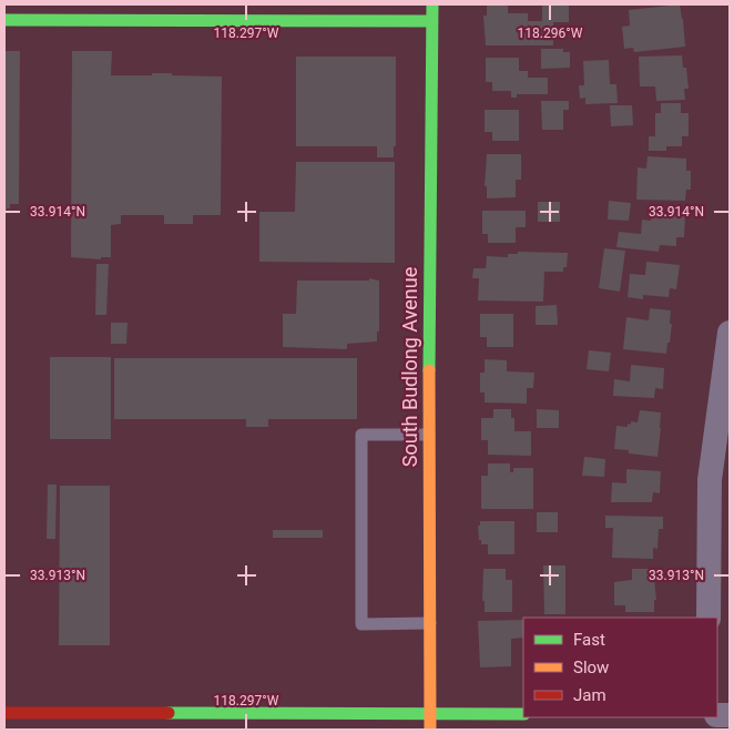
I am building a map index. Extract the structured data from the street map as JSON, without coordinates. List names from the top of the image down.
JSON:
{
  "streets": {
    "street": ["South Budlong Avenue"]
  },
  "legend": ["Fast", "Slow", "Jam"],
  "coordinates": [
    "118.297°W",
    "118.296°W",
    "33.914°N",
    "33.913°N"
  ]
}
